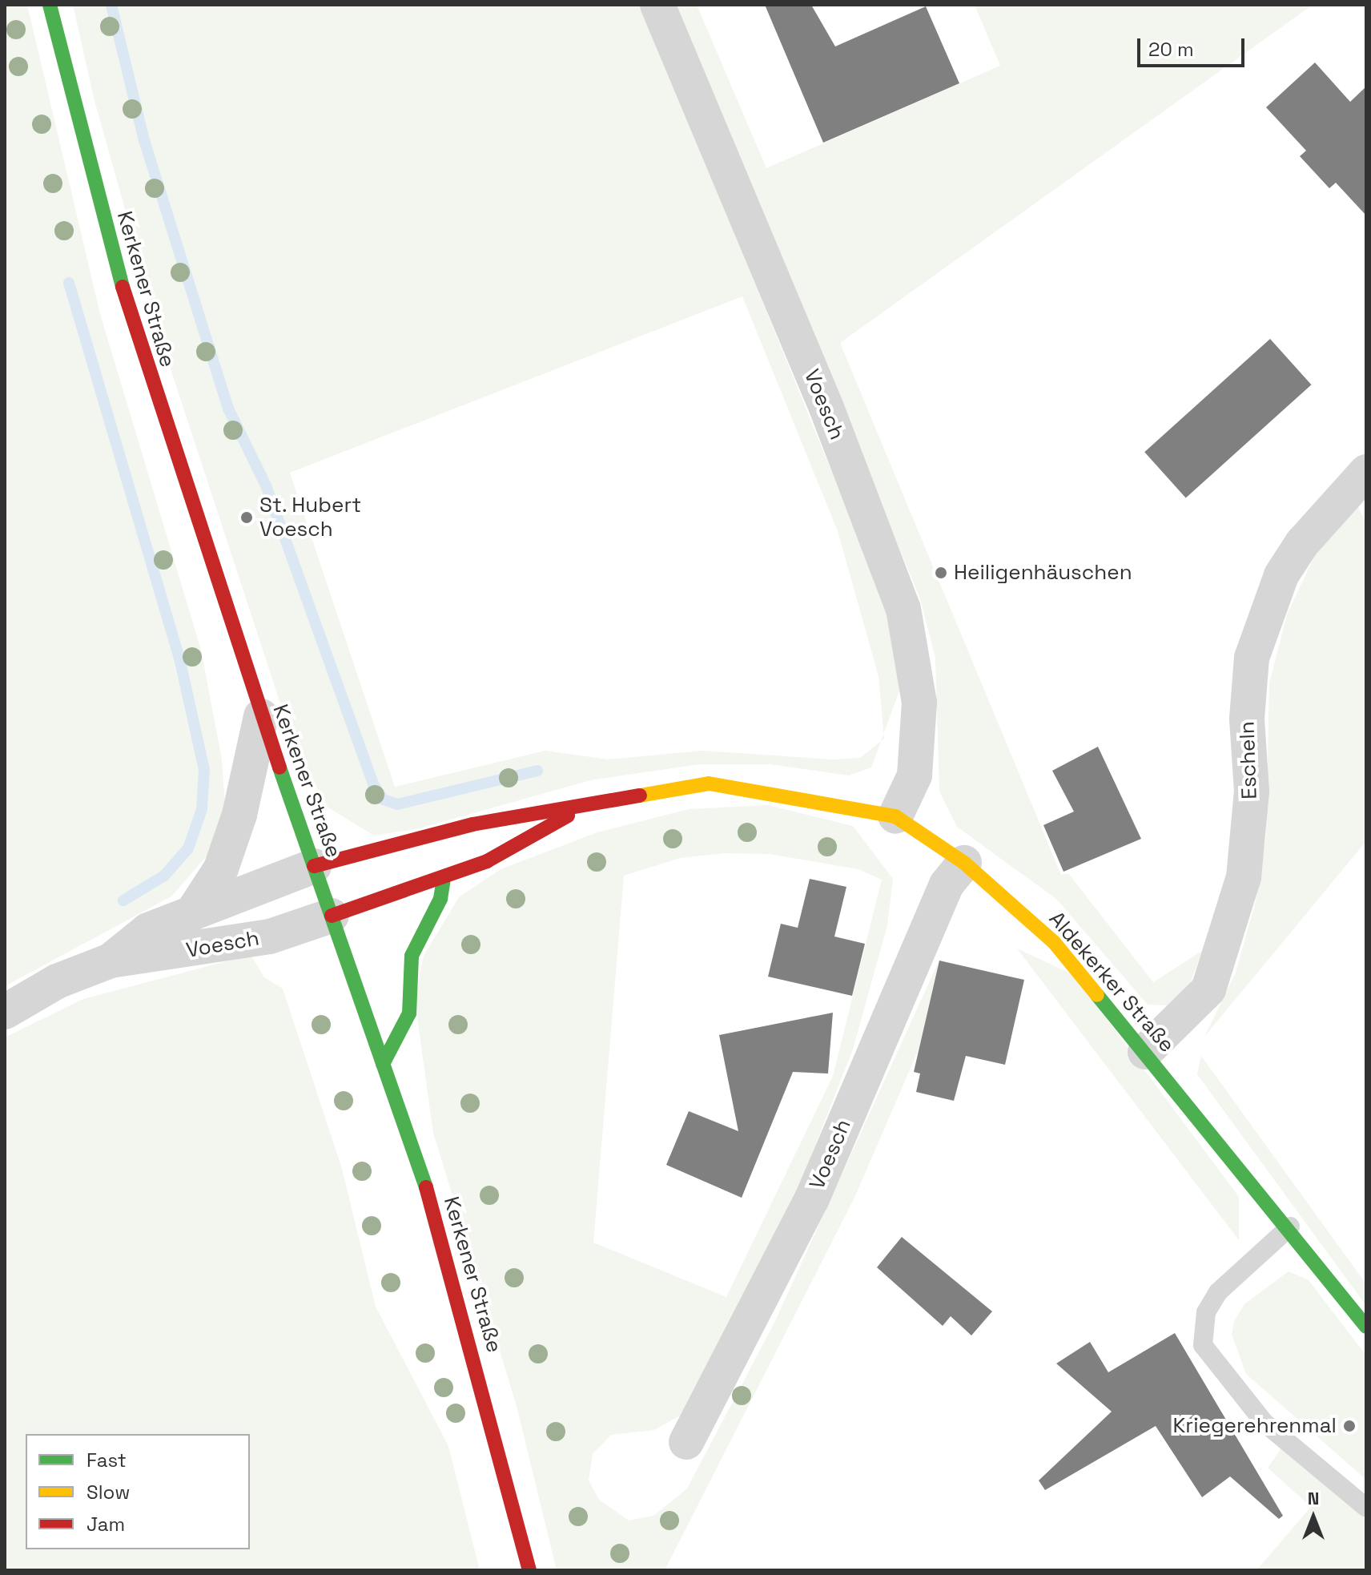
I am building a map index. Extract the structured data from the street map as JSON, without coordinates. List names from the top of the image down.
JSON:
{
  "streets": {
    "street": [
      "Kerkener Straße",
      "Voesch",
      "Escheln",
      "Aldekerker Straße"
    ]
  },
  "crossings": [
    ["Kerkener Straße", "Voesch"],
    ["Kerkener Straße", "Aldekerker Straße"],
    ["Voesch", "Aldekerker Straße"],
    ["Escheln", "Aldekerker Straße"]
  ],
  "places": ["St. Hubert Voesch", "Heiligenhäuschen", "Kriegerehrenmal"],
  "legend": ["Fast", "Slow", "Jam"],
  "scale_bar": "20 m",
  "north": "top"
}
